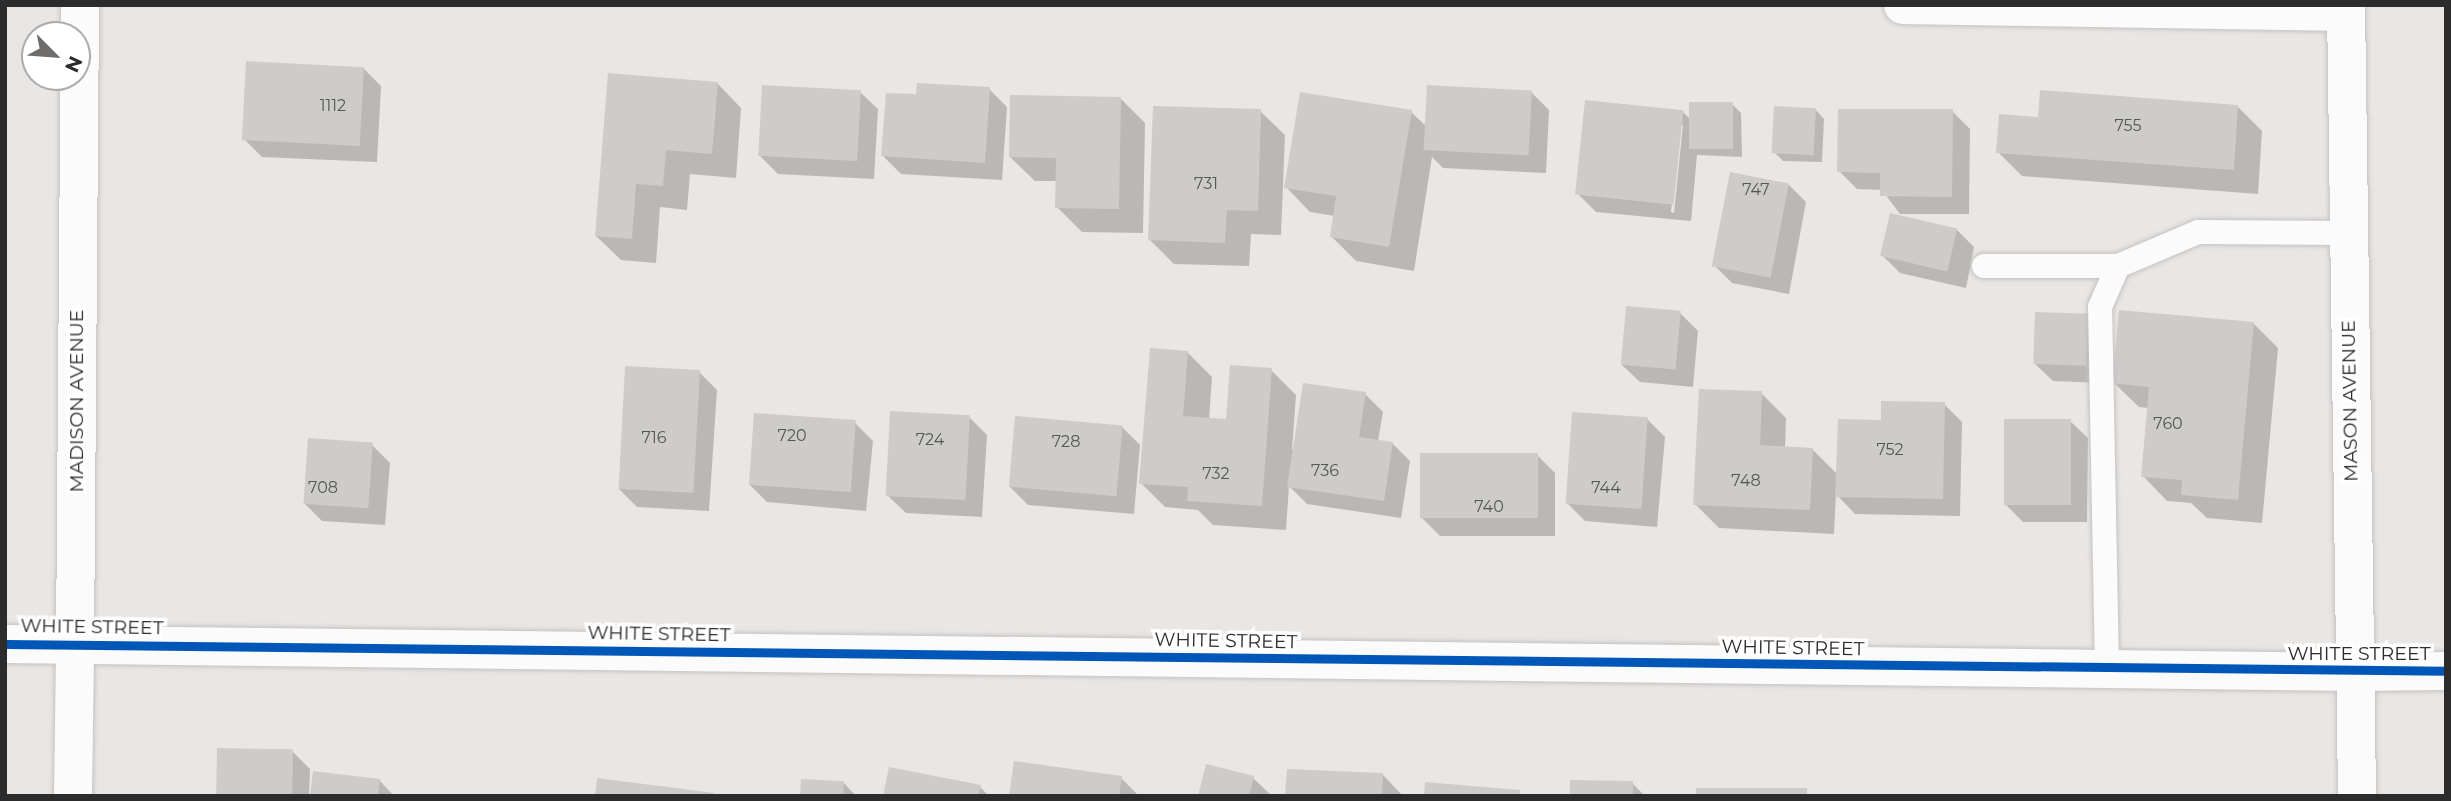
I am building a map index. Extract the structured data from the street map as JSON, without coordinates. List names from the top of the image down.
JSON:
{
  "streets": {
    "street": ["MADISON AVENUE", "MASON AVENUE", "WHITE STREET"]
  },
  "crossings": [
    ["MADISON AVENUE", "WHITE STREET"],
    ["MASON AVENUE", "WHITE STREET"]
  ],
  "house_numbers": [
    "1112",
    "755",
    "731",
    "747",
    "760",
    "720",
    "716",
    "724",
    "728",
    "752",
    "736",
    "732",
    "748",
    "708",
    "744",
    "740"
  ],
  "north": "bottom right"
}
